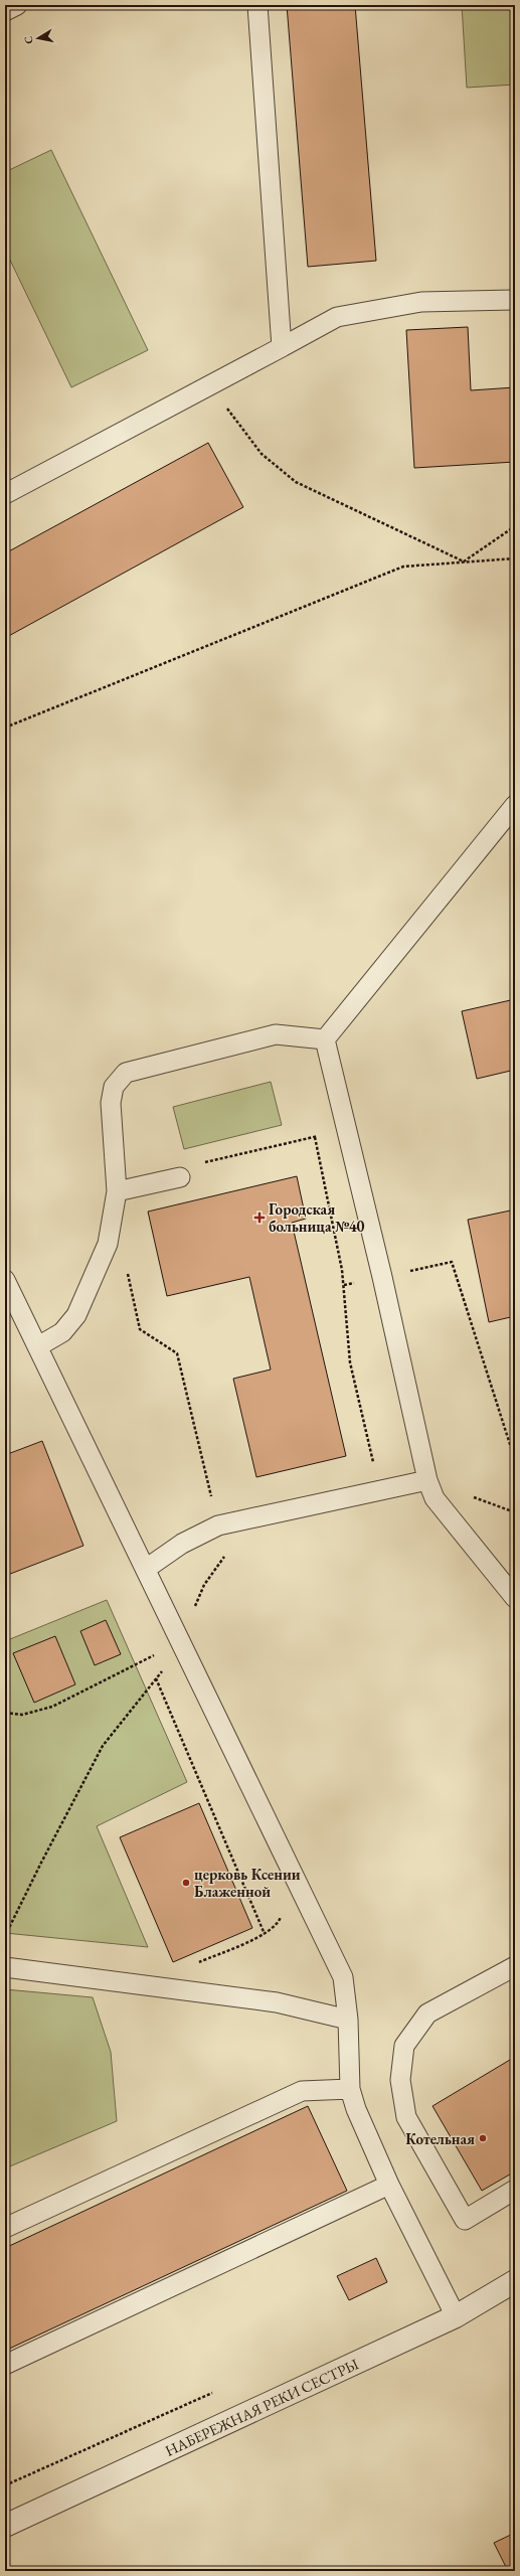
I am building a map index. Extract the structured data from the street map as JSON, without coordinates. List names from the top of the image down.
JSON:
{
  "streets": {
    "street": ["НАБЕРЕЖНАЯ РЕКИ СЕСТРЫ"]
  },
  "places": {
    "health": ["Городская больница №40"],
    "other": ["церковь Ксении Блаженной", "Котельная"]
  },
  "north": "left"
}
